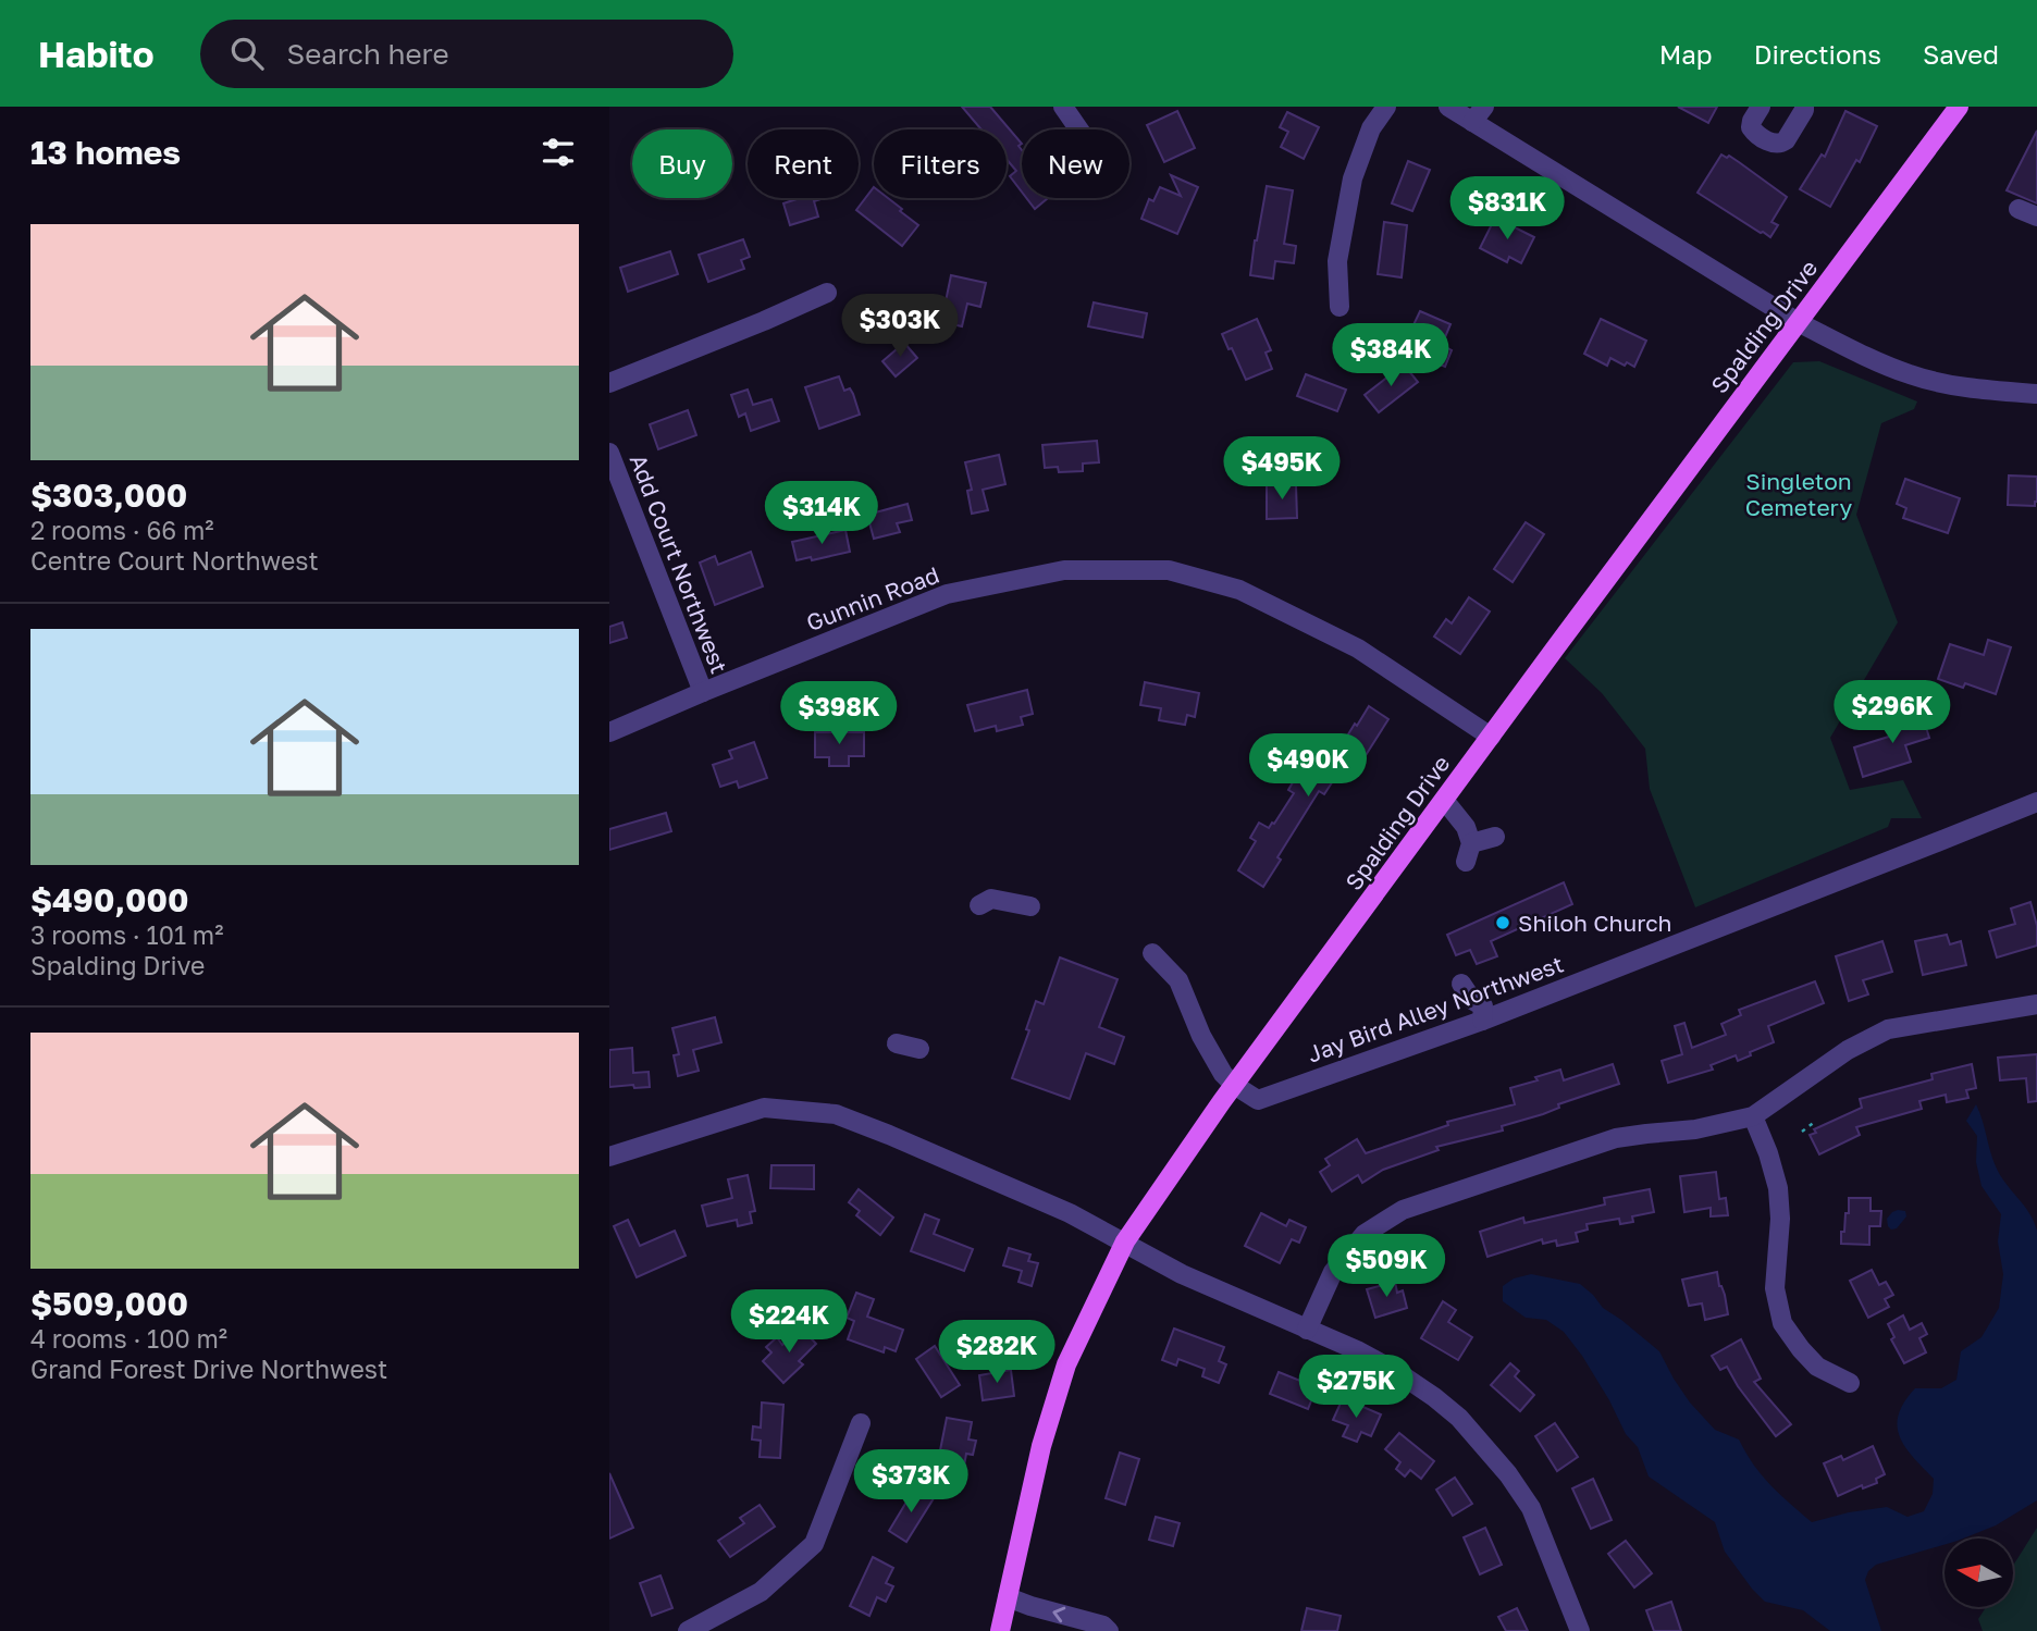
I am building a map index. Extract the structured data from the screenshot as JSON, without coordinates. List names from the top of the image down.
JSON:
{
  "streets": {
    "main road": ["Spalding Drive"],
    "street": ["Add Court Northwest", "Gunnin Road", "Jay Bird Alley Northwest"]
  },
  "crossings": [
    ["Spalding Drive", "Gunnin Road"],
    ["Spalding Drive", "Jay Bird Alley Northwest"],
    ["Add Court Northwest", "Gunnin Road"]
  ],
  "parks": ["Singleton Cemetery"],
  "places": ["Shiloh Church"],
  "north": "left",
  "page": {
    "header": "Habito",
    "search": "Search here",
    "nav": ["Map", "Directions", "Saved"],
    "heading": "13 homes",
    "chip": [
      "Buy",
      "Rent",
      "Filters",
      "New"
    ],
    "price": [
      "$831K",
      "$303K",
      "$384K",
      "$495K",
      "$314K",
      "$296K",
      "$398K",
      "$490K",
      "$509K",
      "$224K",
      "$282K",
      "$275K",
      "$373K"
    ],
    "list": [
      {
        "name": "$303,000",
        "note": "2 rooms · 66 m² · Centre Court Northwest"
      },
      {
        "name": "$490,000",
        "note": "3 rooms · 101 m² · Spalding Drive"
      },
      {
        "name": "$509,000",
        "note": "4 rooms · 100 m² · Grand Forest Drive Northwest"
      }
    ]
  }
}
